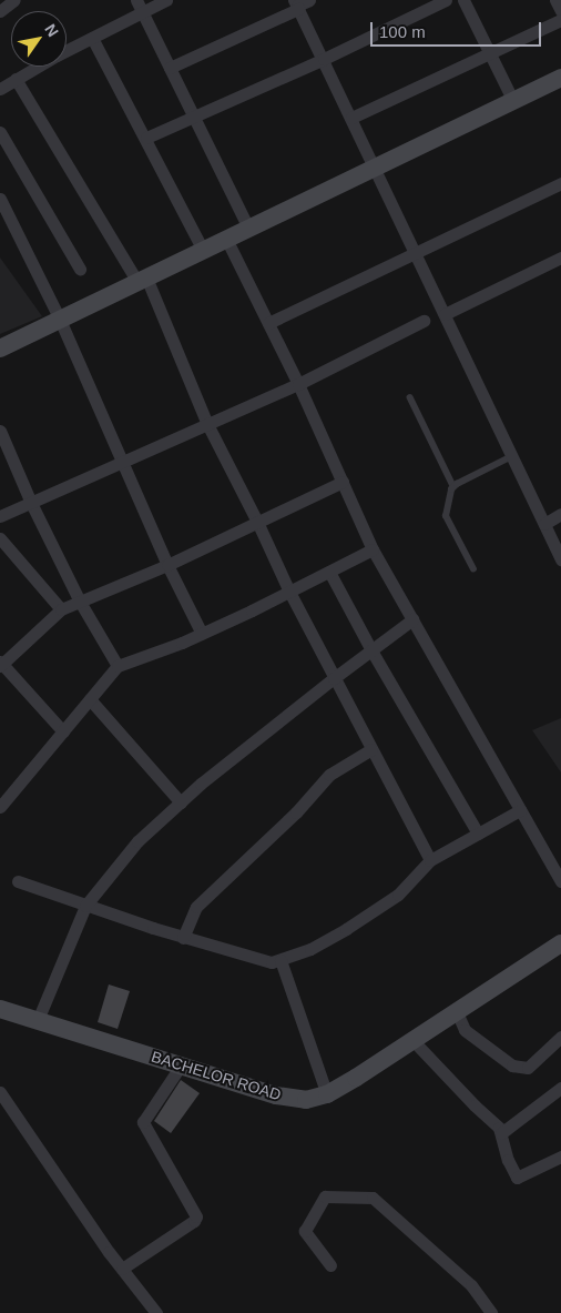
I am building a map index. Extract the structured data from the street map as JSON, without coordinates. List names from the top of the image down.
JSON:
{
  "streets": {
    "main road": ["BACHELOR ROAD"]
  },
  "scale_bar": "100 m",
  "north": "top right"
}
